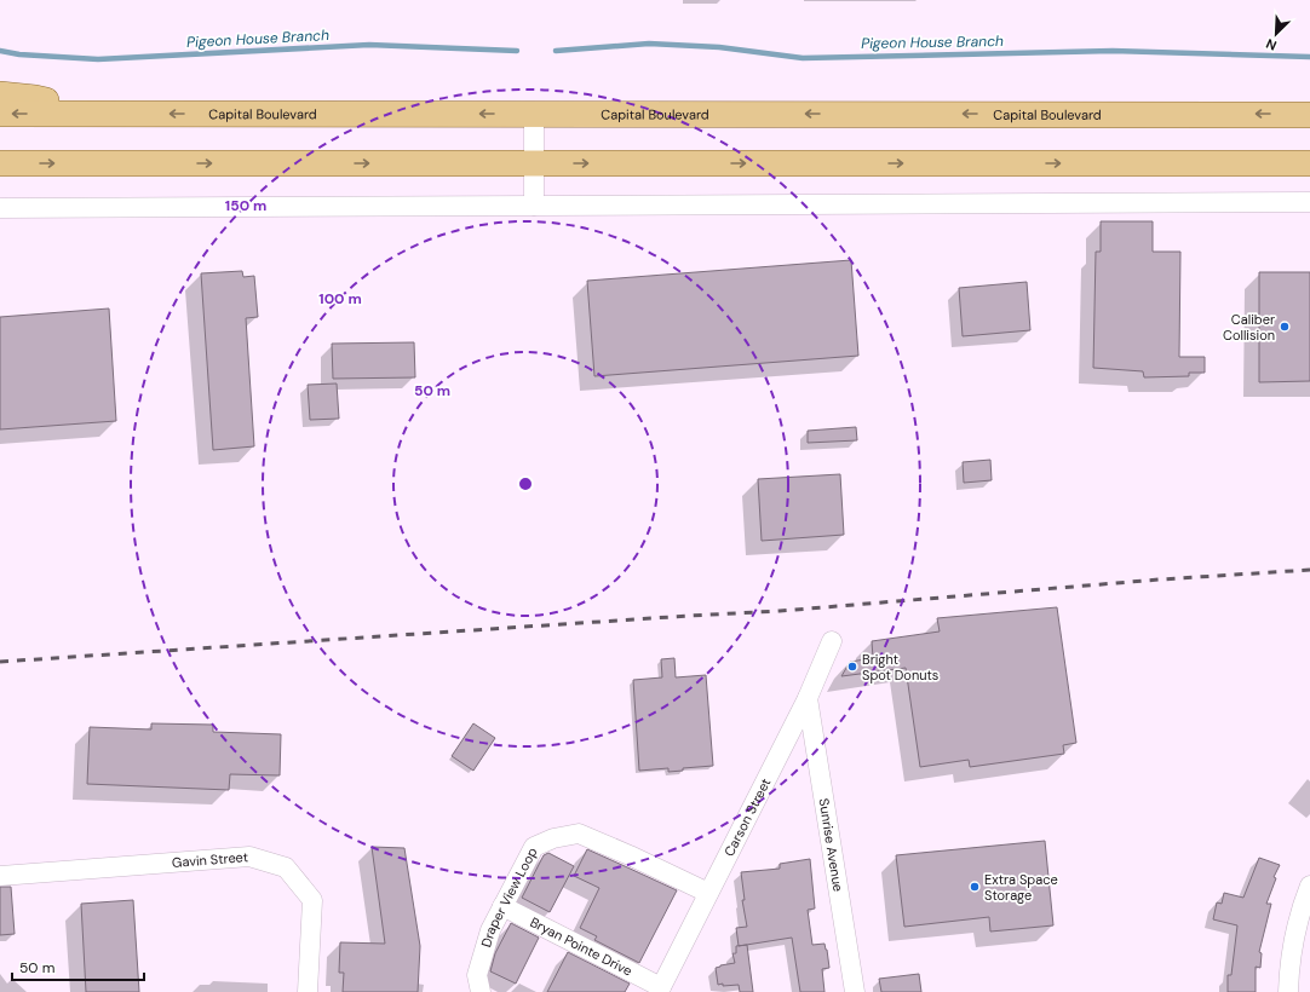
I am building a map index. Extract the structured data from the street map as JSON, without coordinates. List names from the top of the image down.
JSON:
{
  "streets": {
    "main road": ["Capital Boulevard"],
    "street": [
      "Carson Street",
      "Sunrise Avenue",
      "Gavin Street",
      "Draper View Loop",
      "Bryan Pointe Drive"
    ]
  },
  "crossings": [
    ["Carson Street", "Sunrise Avenue"],
    ["Carson Street", "Draper View Loop"],
    ["Carson Street", "Bryan Pointe Drive"],
    ["Draper View Loop", "Bryan Pointe Drive"]
  ],
  "water": ["Pigeon House Branch"],
  "places": ["Caliber Collision", "Bright Spot Donuts", "Extra Space Storage"],
  "scale_bar": "50 m",
  "north": "bottom left",
  "rings": ["150 m", "100 m", "50 m"]
}
